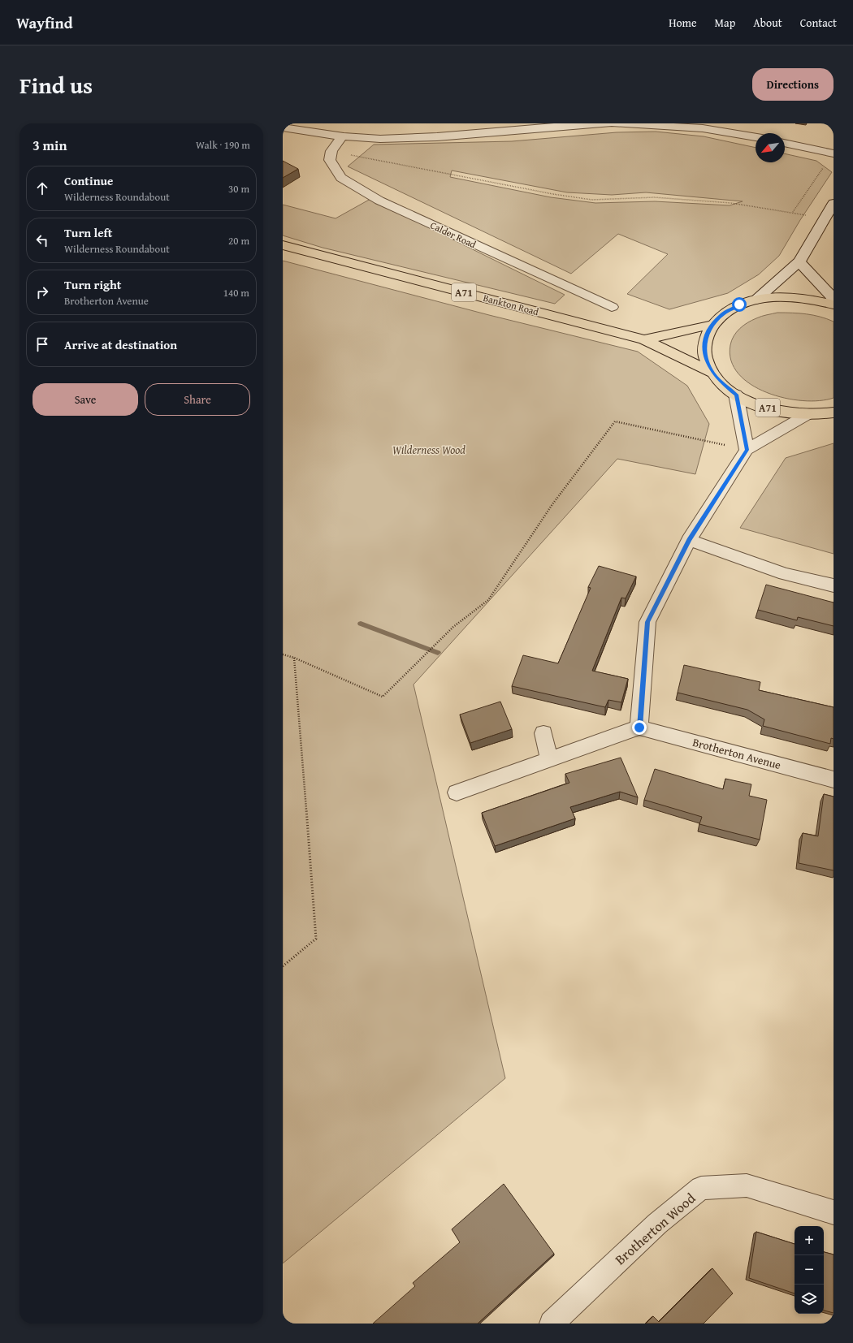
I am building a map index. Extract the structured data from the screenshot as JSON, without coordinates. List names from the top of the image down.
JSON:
{
  "streets": {
    "main road": ["A71", "Bankton Road"],
    "street": ["Calder Road", "Brotherton Avenue", "Brotherton Wood"]
  },
  "crossings": [
    ["A71", "Bankton Road"]
  ],
  "parks": ["Wilderness Wood"],
  "north": "bottom left",
  "page": {
    "header": "Wayfind",
    "nav": [
      "Home",
      "Map",
      "About",
      "Contact"
    ],
    "title": "Find us",
    "buttons": [
      "Directions",
      ["Save", "Share"]
    ],
    "heading": ["3 min", "Walk · 190 m"],
    "list": [
      ["Continue", "Wilderness Roundabout", "30 m"],
      ["Turn left", "Wilderness Roundabout", "20 m"],
      ["Turn right", "Brotherton Avenue", "140 m"],
      "Arrive at destination"
    ],
    "map_buttons": ["+", "−"]
  }
}
